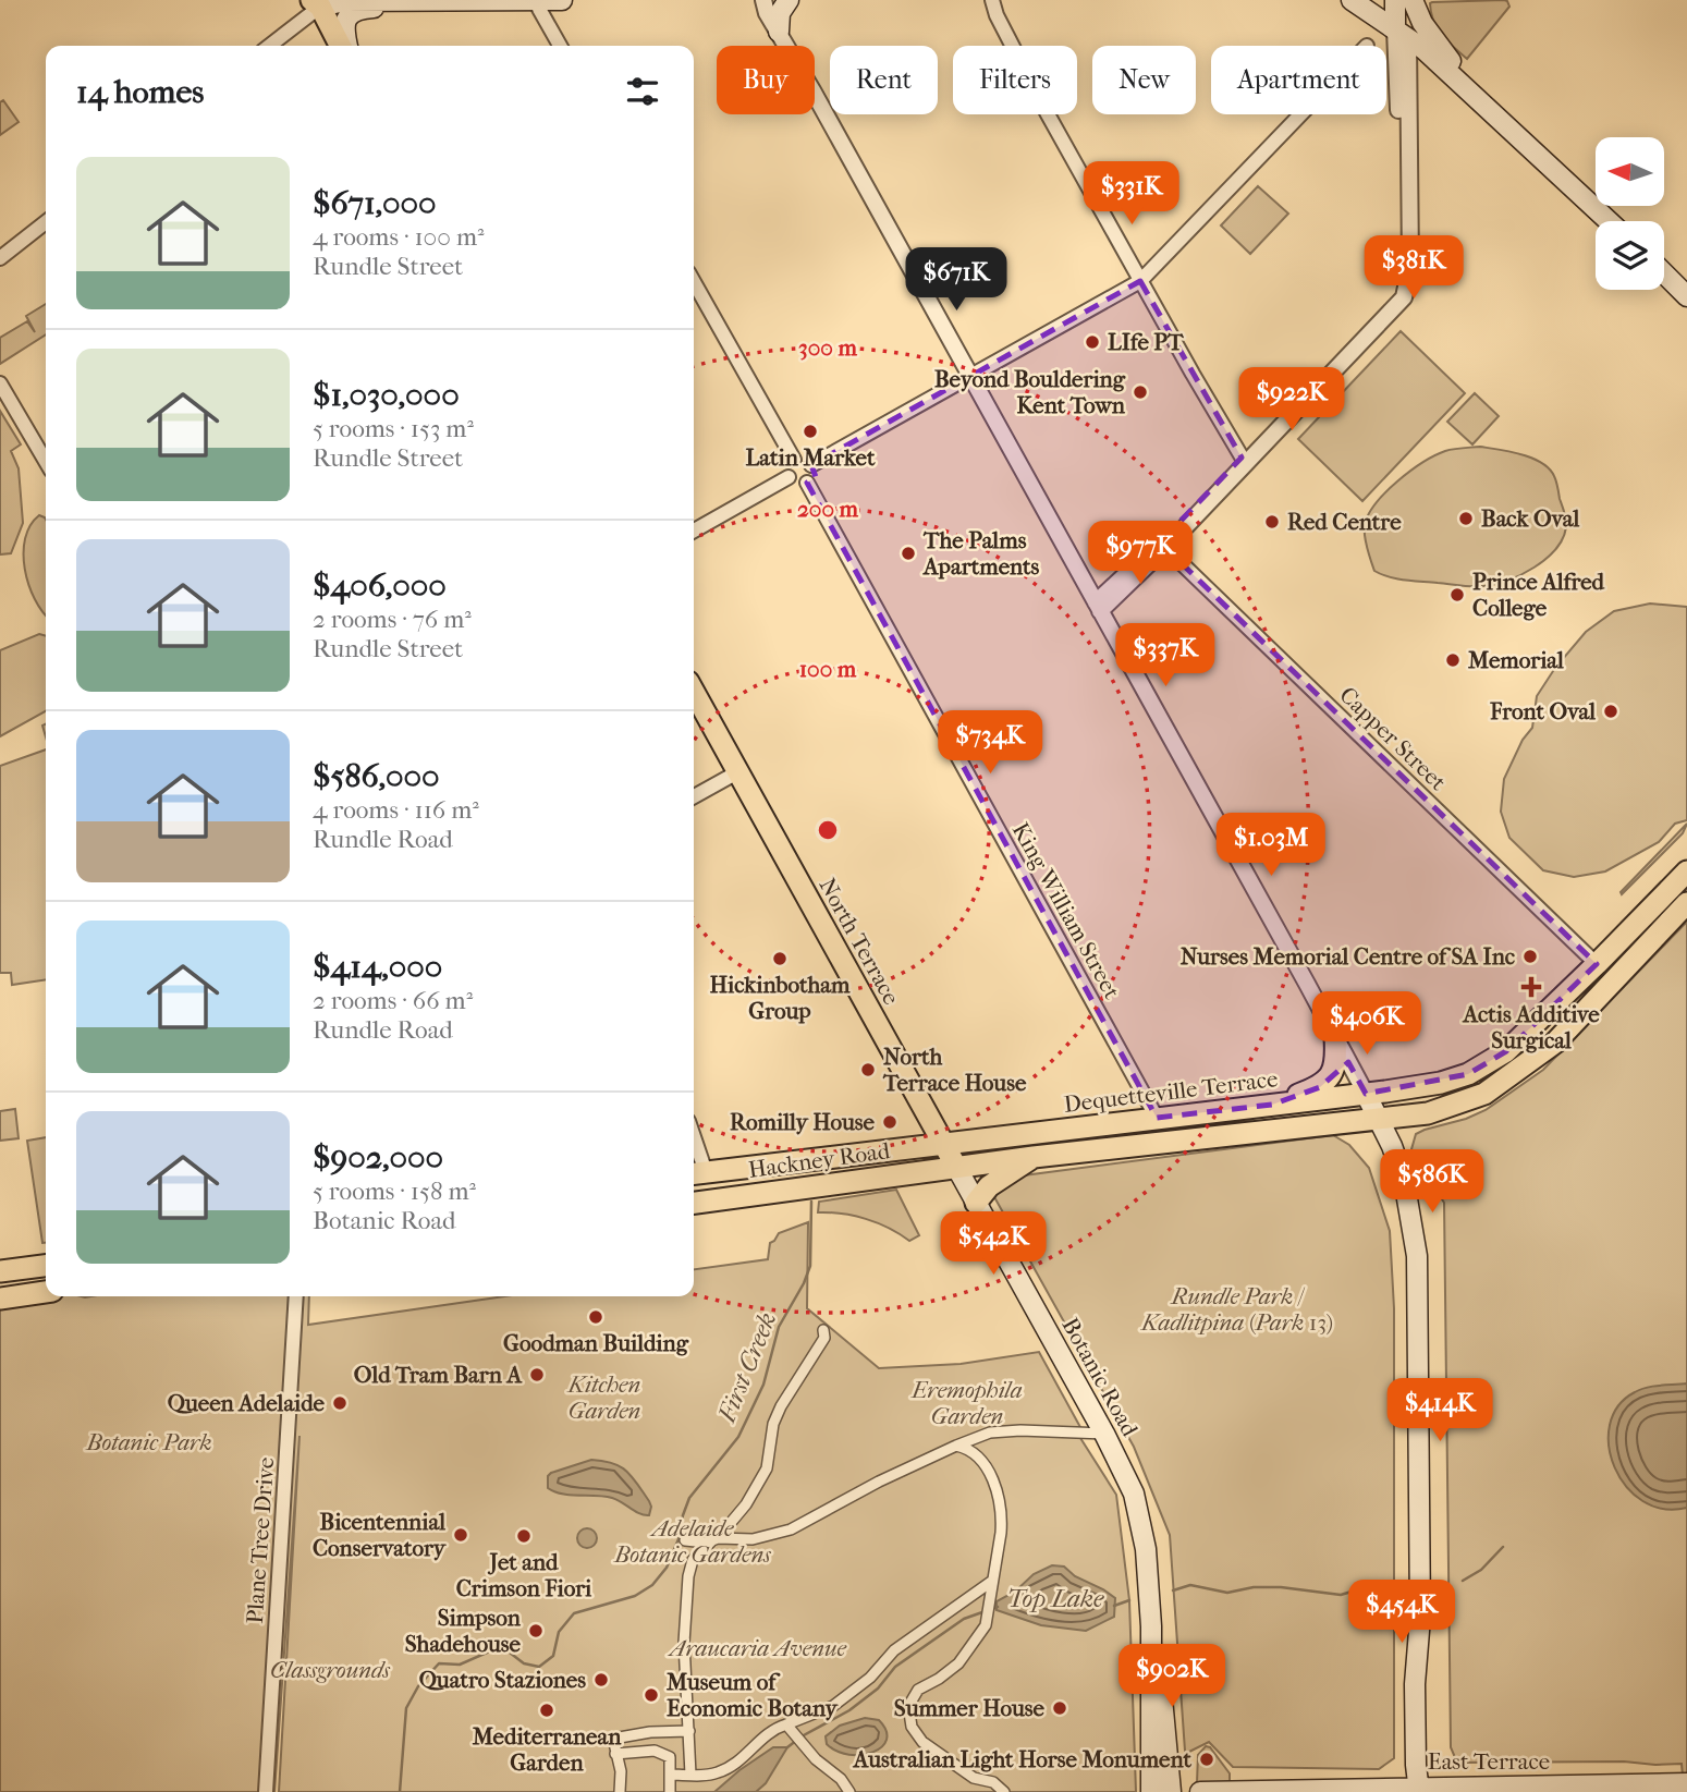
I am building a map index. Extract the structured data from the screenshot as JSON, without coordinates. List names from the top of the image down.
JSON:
{
  "streets": {
    "main road": [
      "North Terrace",
      "Dequetteville Terrace",
      "Hackney Road",
      "Botanic Road",
      "East Terrace"
    ],
    "street": ["Capper Street", "King William Street", "Plane Tree Drive"]
  },
  "crossings": [
    ["Capper Street", "Dequetteville Terrace"],
    ["King William Street", "Dequetteville Terrace"],
    ["North Terrace", "Dequetteville Terrace"],
    ["North Terrace", "Hackney Road"],
    ["North Terrace", "Botanic Road"],
    ["Dequetteville Terrace", "Hackney Road"],
    ["Hackney Road", "Botanic Road"]
  ],
  "water": ["First Creek", "Top Lake"],
  "parks": [
    "Rundle Park / Kadlitpina (Park 13)",
    "Kitchen Garden",
    "Eremophila Garden",
    "Botanic Park",
    "Adelaide Botanic Gardens",
    "Araucaria Avenue",
    "Classgrounds"
  ],
  "places": {
    "other": [
      "LIfe PT",
      "Beyond Bouldering Kent Town",
      "Latin Market",
      "Back Oval",
      "Red Centre",
      "The Palms Apartments",
      "Prince Alfred College",
      "Memorial",
      "Front Oval",
      "Nurses Memorial Centre of SA Inc",
      "Hickinbotham Group",
      "North Terrace House",
      "Romilly House",
      "Goodman Building",
      "Old Tram Barn A",
      "Queen Adelaide",
      "Bicentennial Conservatory",
      "Jet and Crimson Fiori",
      "Simpson Shadehouse",
      "Quatro Staziones",
      "Museum of Economic Botany",
      "Summer House",
      "Mediterranean Garden",
      "Australian Light Horse Monument"
    ],
    "health": ["Actis Additive Surgical"]
  },
  "north": "left",
  "page": {
    "chip": [
      "Buy",
      "Rent",
      "Filters",
      "New",
      "Apartment"
    ],
    "heading": "14 homes",
    "list": [
      {
        "name": "$671,000",
        "note": "4 rooms · 100 m² · Rundle Street"
      },
      {
        "name": "$1,030,000",
        "note": "5 rooms · 153 m² · Rundle Street"
      },
      {
        "name": "$406,000",
        "note": "2 rooms · 76 m² · Rundle Street"
      },
      {
        "name": "$586,000",
        "note": "4 rooms · 116 m² · Rundle Road"
      },
      {
        "name": "$414,000",
        "note": "2 rooms · 66 m² · Rundle Road"
      },
      {
        "name": "$902,000",
        "note": "5 rooms · 158 m² · Botanic Road"
      }
    ],
    "price": [
      "$331K",
      "$381K",
      "$671K",
      "$922K",
      "$977K",
      "$337K",
      "$734K",
      "$1.03M",
      "$406K",
      "$586K",
      "$542K",
      "$414K",
      "$454K",
      "$902K"
    ]
  },
  "rings": ["300 m", "200 m", "100 m"]
}
